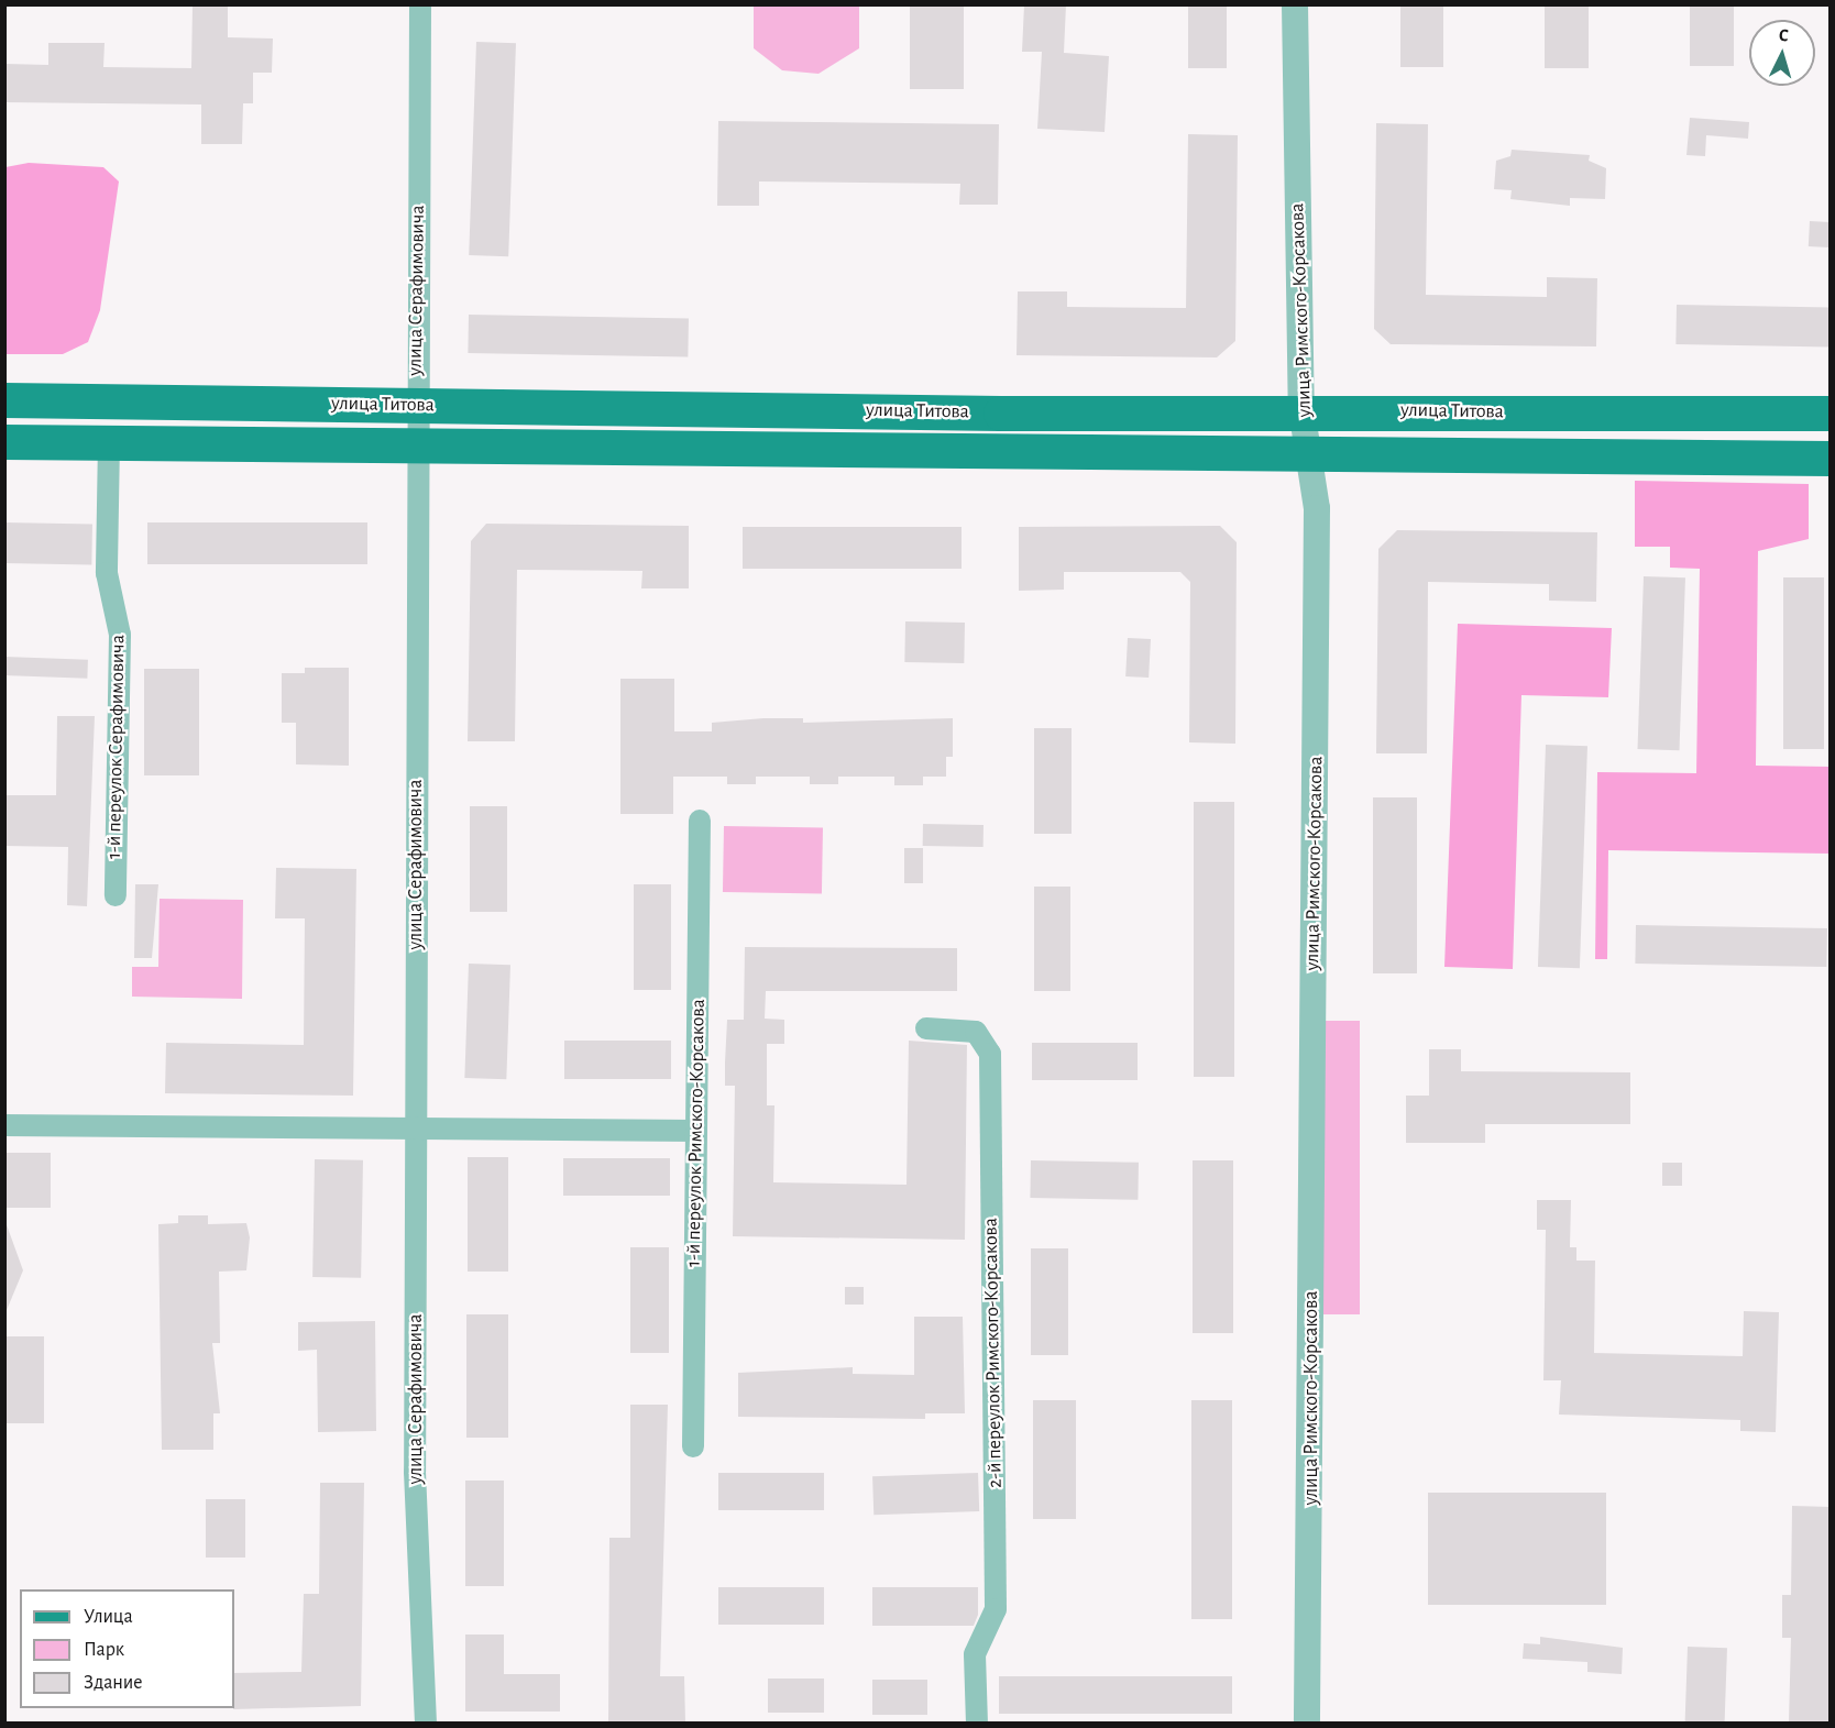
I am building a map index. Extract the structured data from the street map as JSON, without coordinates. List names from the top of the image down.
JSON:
{
  "streets": {
    "main road": ["улица Титова"],
    "street": [
      "улица Серафимовича",
      "улица Римского-Корсакова",
      "1-й переулок Серафимовича",
      "1-й переулок Римского-Корсакова",
      "2-й переулок Римского-Корсакова"
    ]
  },
  "crossings": [
    ["улица Серафимовича", "улица Титова"],
    ["улица Римского-Корсакова", "улица Титова"],
    ["улица Титова", "1-й переулок Серафимовича"]
  ],
  "legend": ["Улица", "Парк", "Здание"],
  "north": "top"
}
